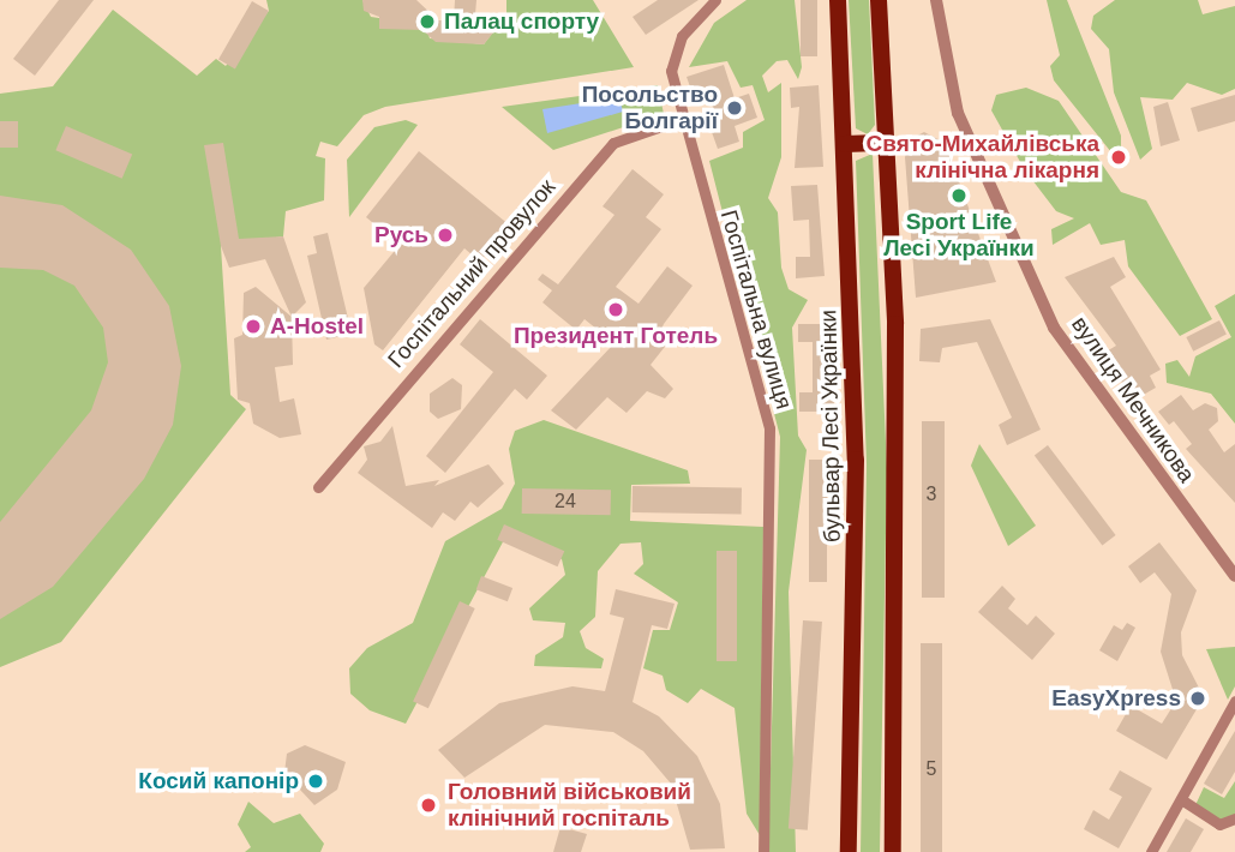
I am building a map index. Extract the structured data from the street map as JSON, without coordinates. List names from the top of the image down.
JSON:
{
  "streets": {
    "main road": ["бульвар Лесі Українки"],
    "street": ["Госпітальний провулок", "Госпітальна вулиця", "вулиця Мечникова"]
  },
  "crossings": [
    ["Госпітальний провулок", "Госпітальна вулиця"]
  ],
  "places": [
    "Палац спорту",
    "Посольство Болгарії",
    "Свято-Михайлівська клінічна лікарня",
    "Sport Life Лесі Українки",
    "Русь",
    "Президент Готель",
    "A-Hostel",
    "EasyXpress",
    "Косий капонір",
    "Головний військовий клінічний госпіталь"
  ],
  "house_numbers": ["3", "24", "5"]
}
